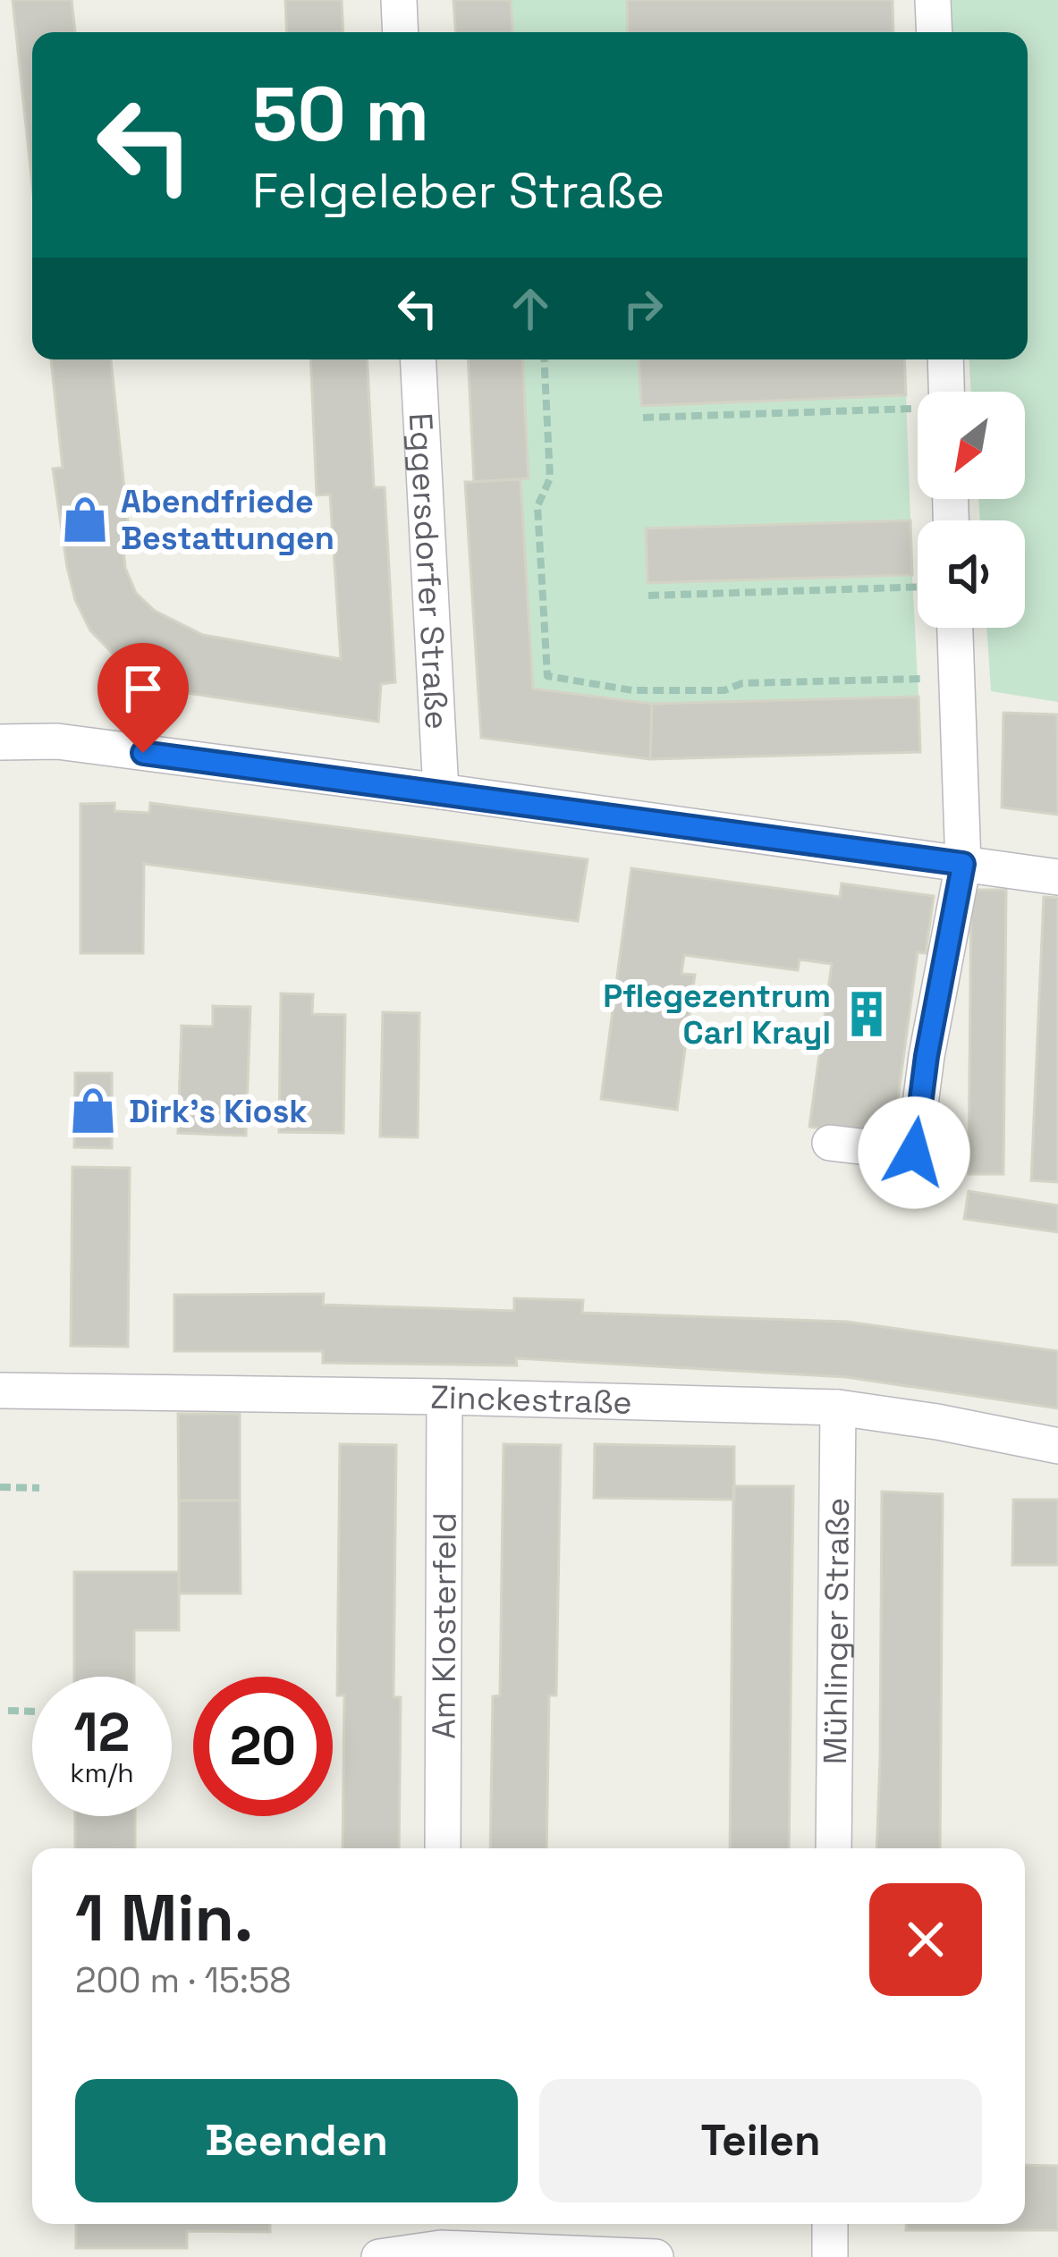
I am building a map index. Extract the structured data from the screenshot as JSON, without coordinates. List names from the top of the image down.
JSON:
{
  "streets": {
    "street": [
      "Eggersdorfer Straße",
      "Zinckestraße",
      "Am Klosterfeld",
      "Mühlinger Straße"
    ]
  },
  "crossings": [
    ["Zinckestraße", "Am Klosterfeld"],
    ["Zinckestraße", "Mühlinger Straße"]
  ],
  "places": {
    "shop": ["Abendfriede Bestattungen", "Dirk's Kiosk"],
    "building": ["Pflegezentrum Carl Krayl"]
  },
  "north": "bottom left",
  "page": {
    "turn": ["50 m", "Felgeleber Straße"],
    "speed": "12 km/h",
    "limit": "20",
    "heading": ["1 Min.", "200 m · 15:58"],
    "buttons": ["Beenden", "Teilen"]
  }
}
